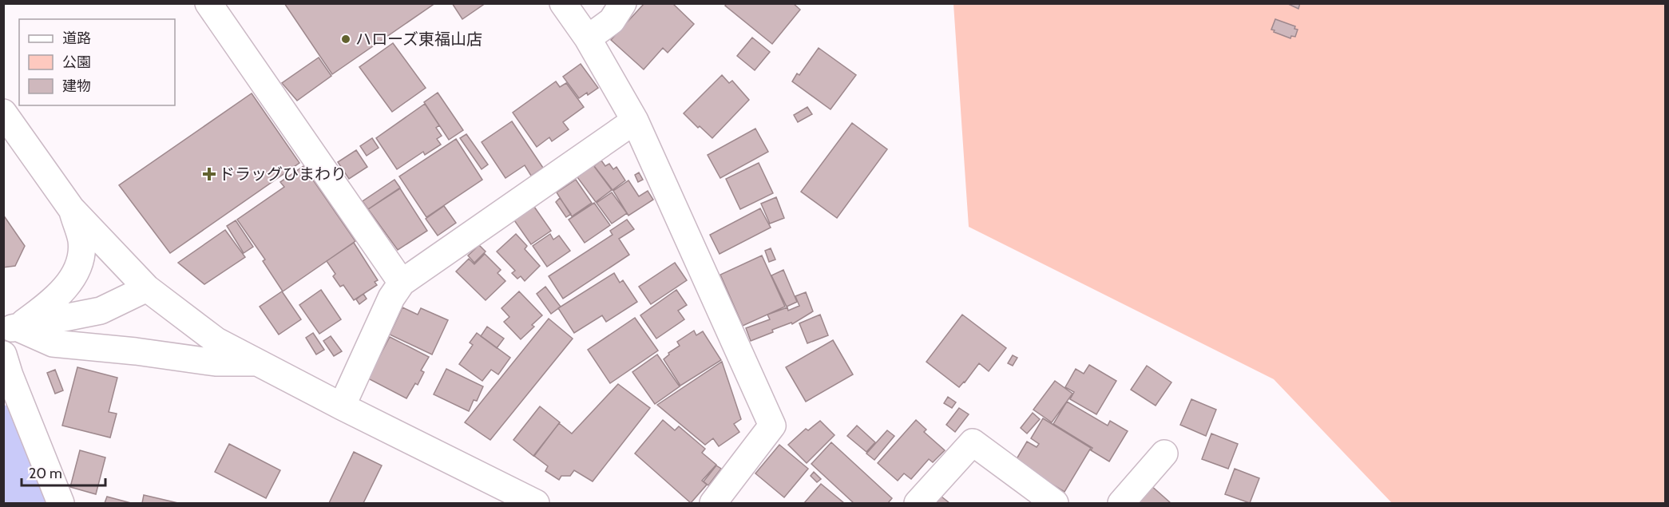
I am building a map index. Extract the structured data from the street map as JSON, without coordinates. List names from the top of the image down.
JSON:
{
  "places": {
    "other": ["ハローズ東福山店"],
    "health": ["ドラッグひまわり"]
  },
  "legend": ["道路", "公園", "建物"],
  "scale_bar": "20 m"
}
